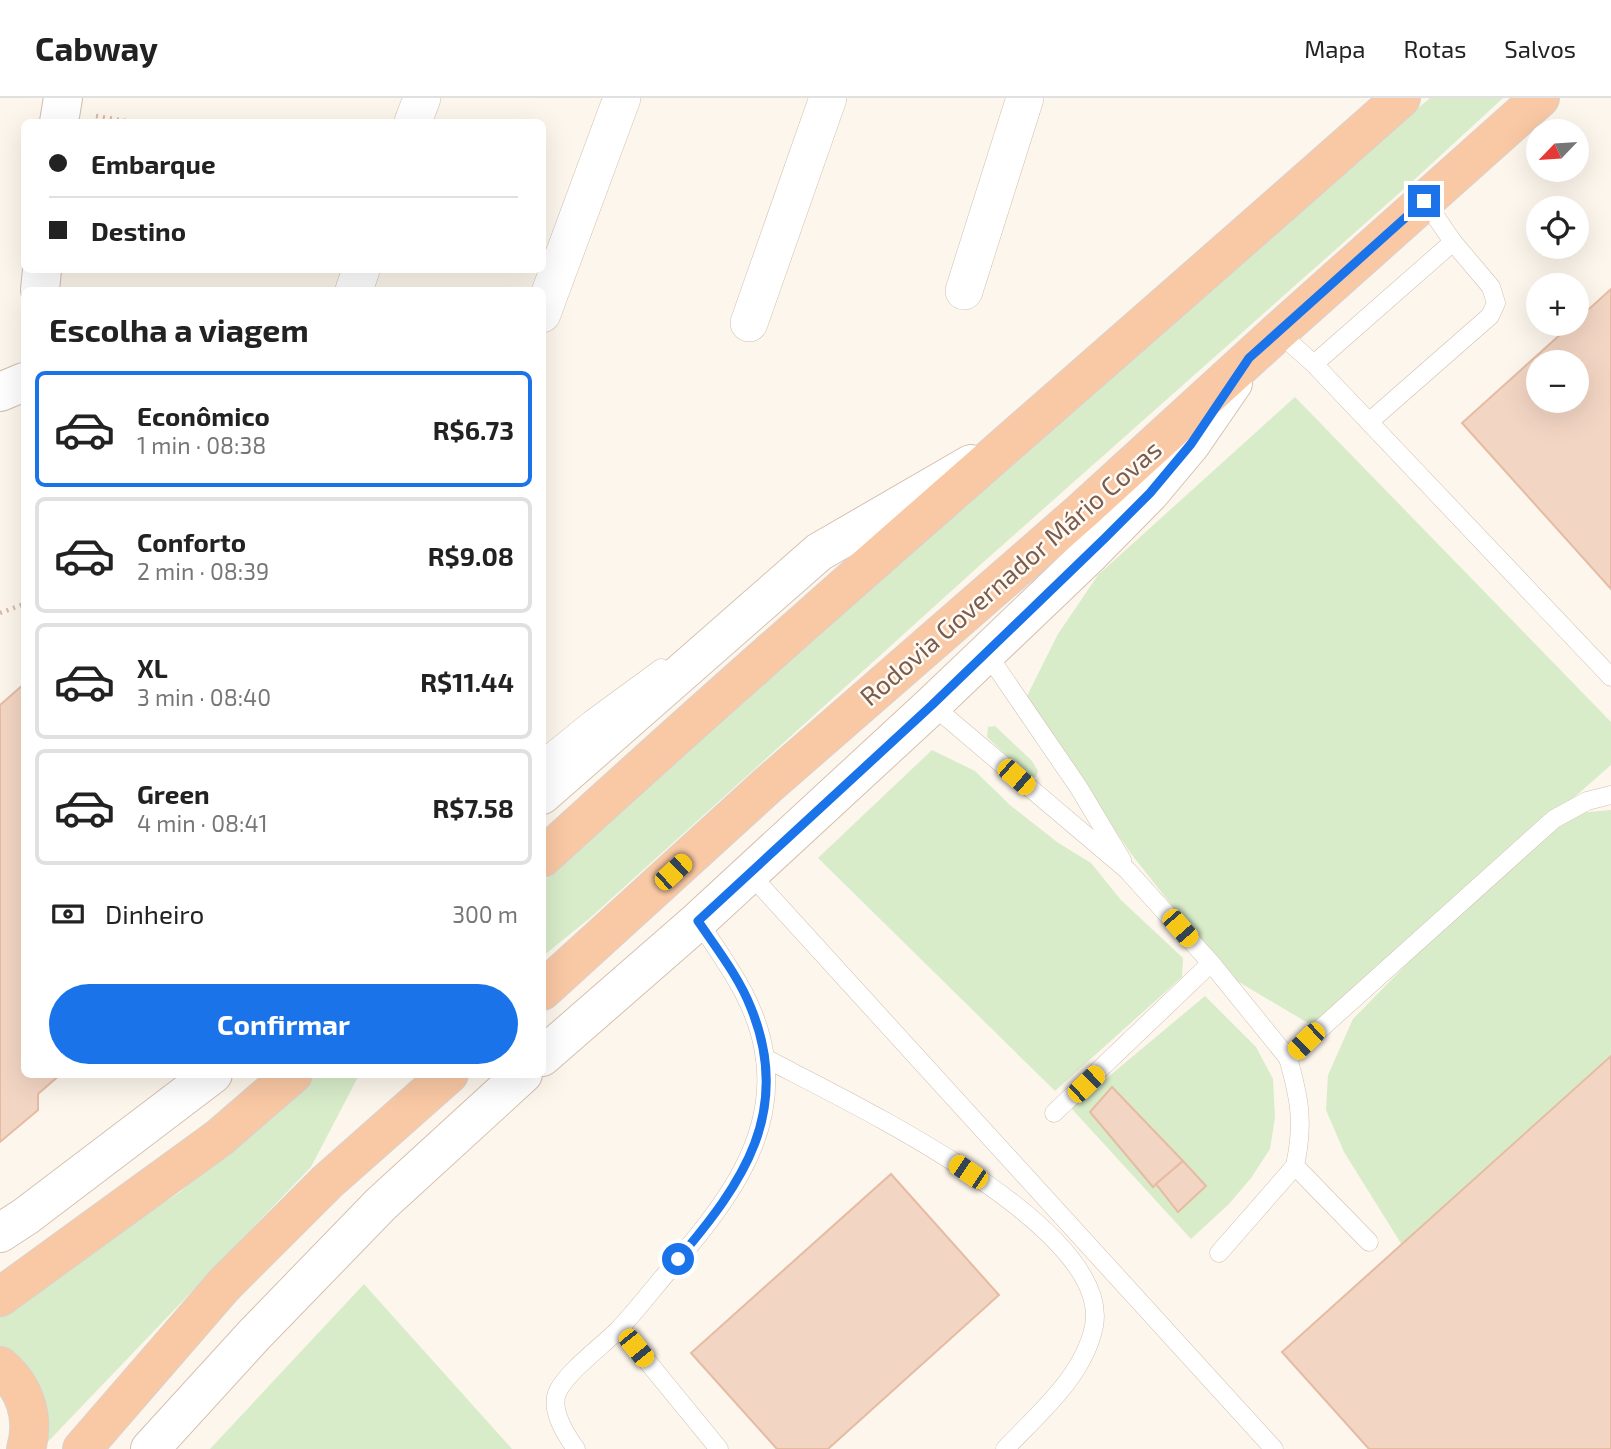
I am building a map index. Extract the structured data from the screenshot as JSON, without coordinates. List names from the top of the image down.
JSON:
{
  "streets": {
    "highway": ["Rodovia Governador Mário Covas"]
  },
  "north": "bottom left",
  "page": {
    "header": "Cabway",
    "nav": ["Mapa", "Rotas", "Salvos"],
    "map_buttons": ["+", "−"],
    "banner": ["Embarque", "Destino"],
    "heading": "Escolha a viagem",
    "list": [
      {
        "name": "Econômico",
        "note": "1 min · 08:38",
        "value": "R$6.73"
      },
      {
        "name": "Conforto",
        "note": "2 min · 08:39",
        "value": "R$9.08"
      },
      {
        "name": "XL",
        "note": "3 min · 08:40",
        "value": "R$11.44"
      },
      {
        "name": "Green",
        "note": "4 min · 08:41",
        "value": "R$7.58"
      }
    ],
    "pay": ["Dinheiro", "300 m"],
    "buttons": "Confirmar"
  }
}
